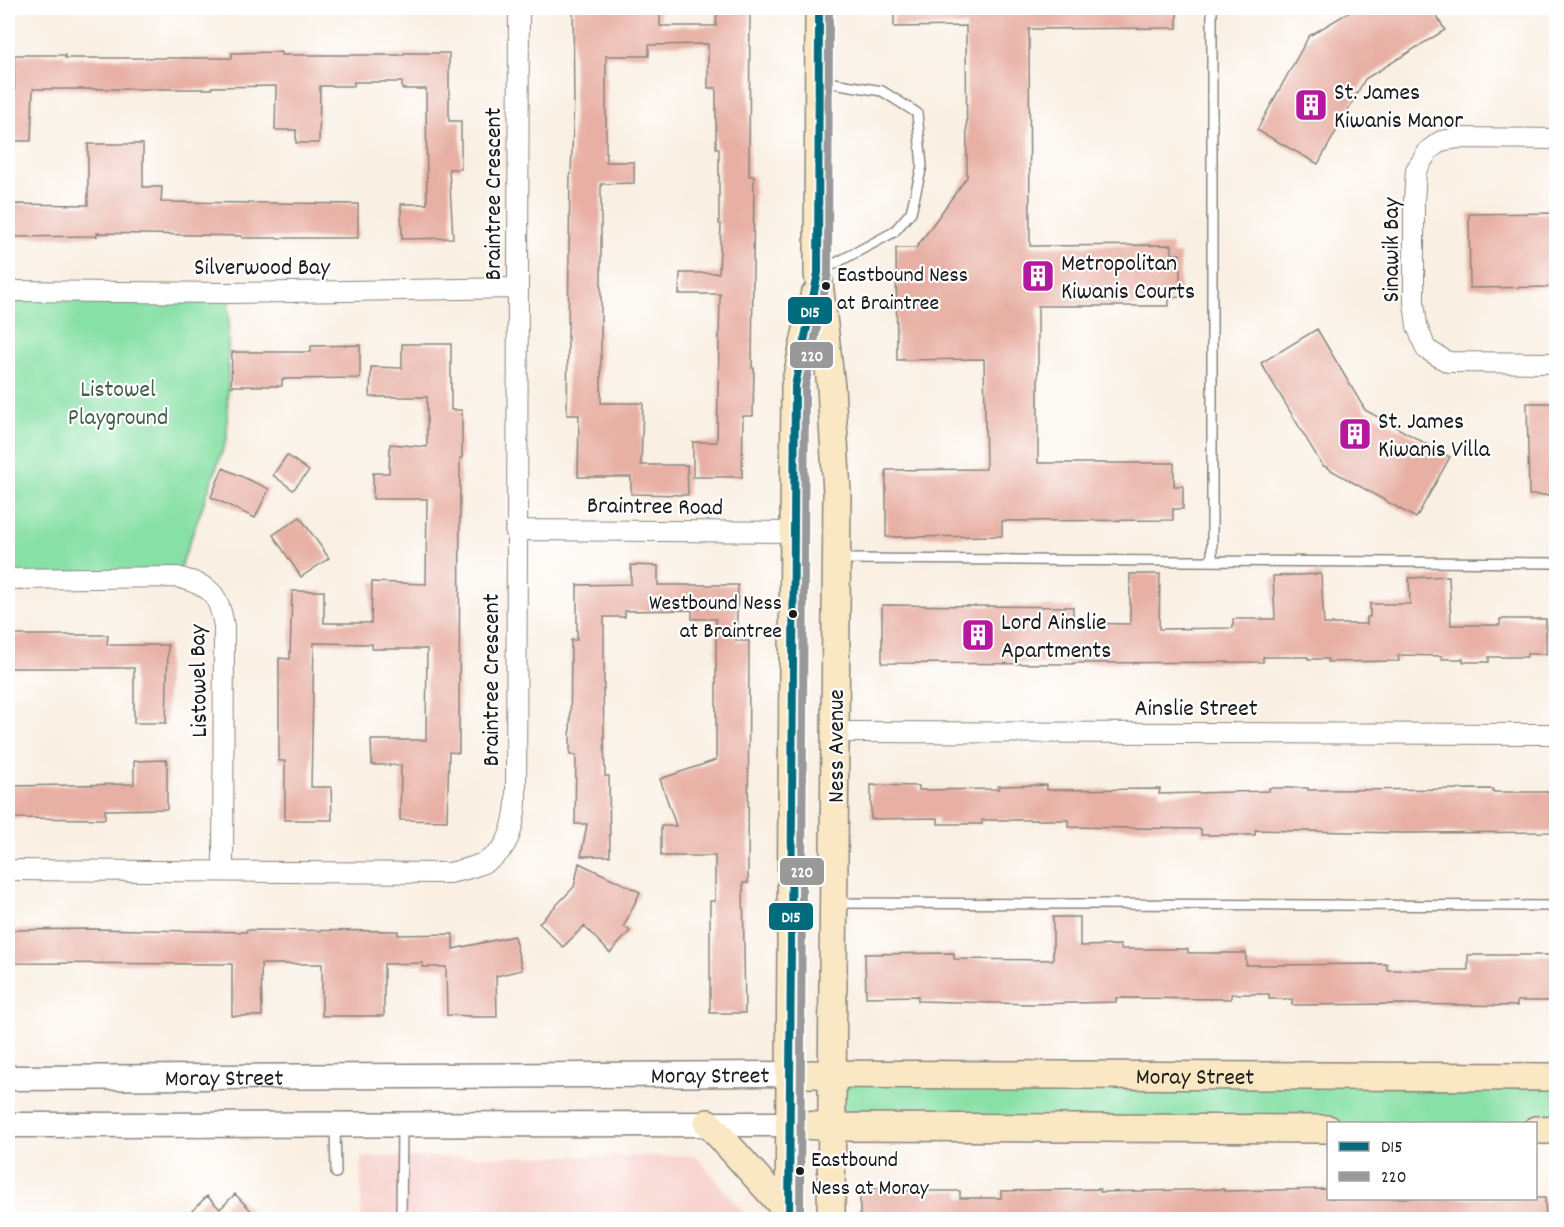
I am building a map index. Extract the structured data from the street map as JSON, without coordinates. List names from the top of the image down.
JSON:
{
  "streets": {
    "main road": ["Ness Avenue", "Moray Street"],
    "street": [
      "Braintree Crescent",
      "Sinawik Bay",
      "Silverwood Bay",
      "Braintree Road",
      "Listowel Bay",
      "Ainslie Street"
    ]
  },
  "crossings": [
    ["Braintree Crescent", "Silverwood Bay"],
    ["Braintree Crescent", "Braintree Road"],
    ["Braintree Crescent", "Listowel Bay"],
    ["Braintree Road", "Ness Avenue"],
    ["Ainslie Street", "Ness Avenue"],
    ["Ness Avenue", "Moray Street"]
  ],
  "parks": ["Listowel Playground"],
  "places": {
    "building": [
      "St. James Kiwanis Manor",
      "Metropolitan Kiwanis Courts",
      "St. James Kiwanis Villa",
      "Lord Ainslie Apartments"
    ],
    "other": ["Eastbound Ness at Braintree", "Westbound Ness at Braintree", "Eastbound Ness at Moray"]
  },
  "lines": ["transit line D15", "transit line 220"],
  "legend": ["D15", "220"]
}
